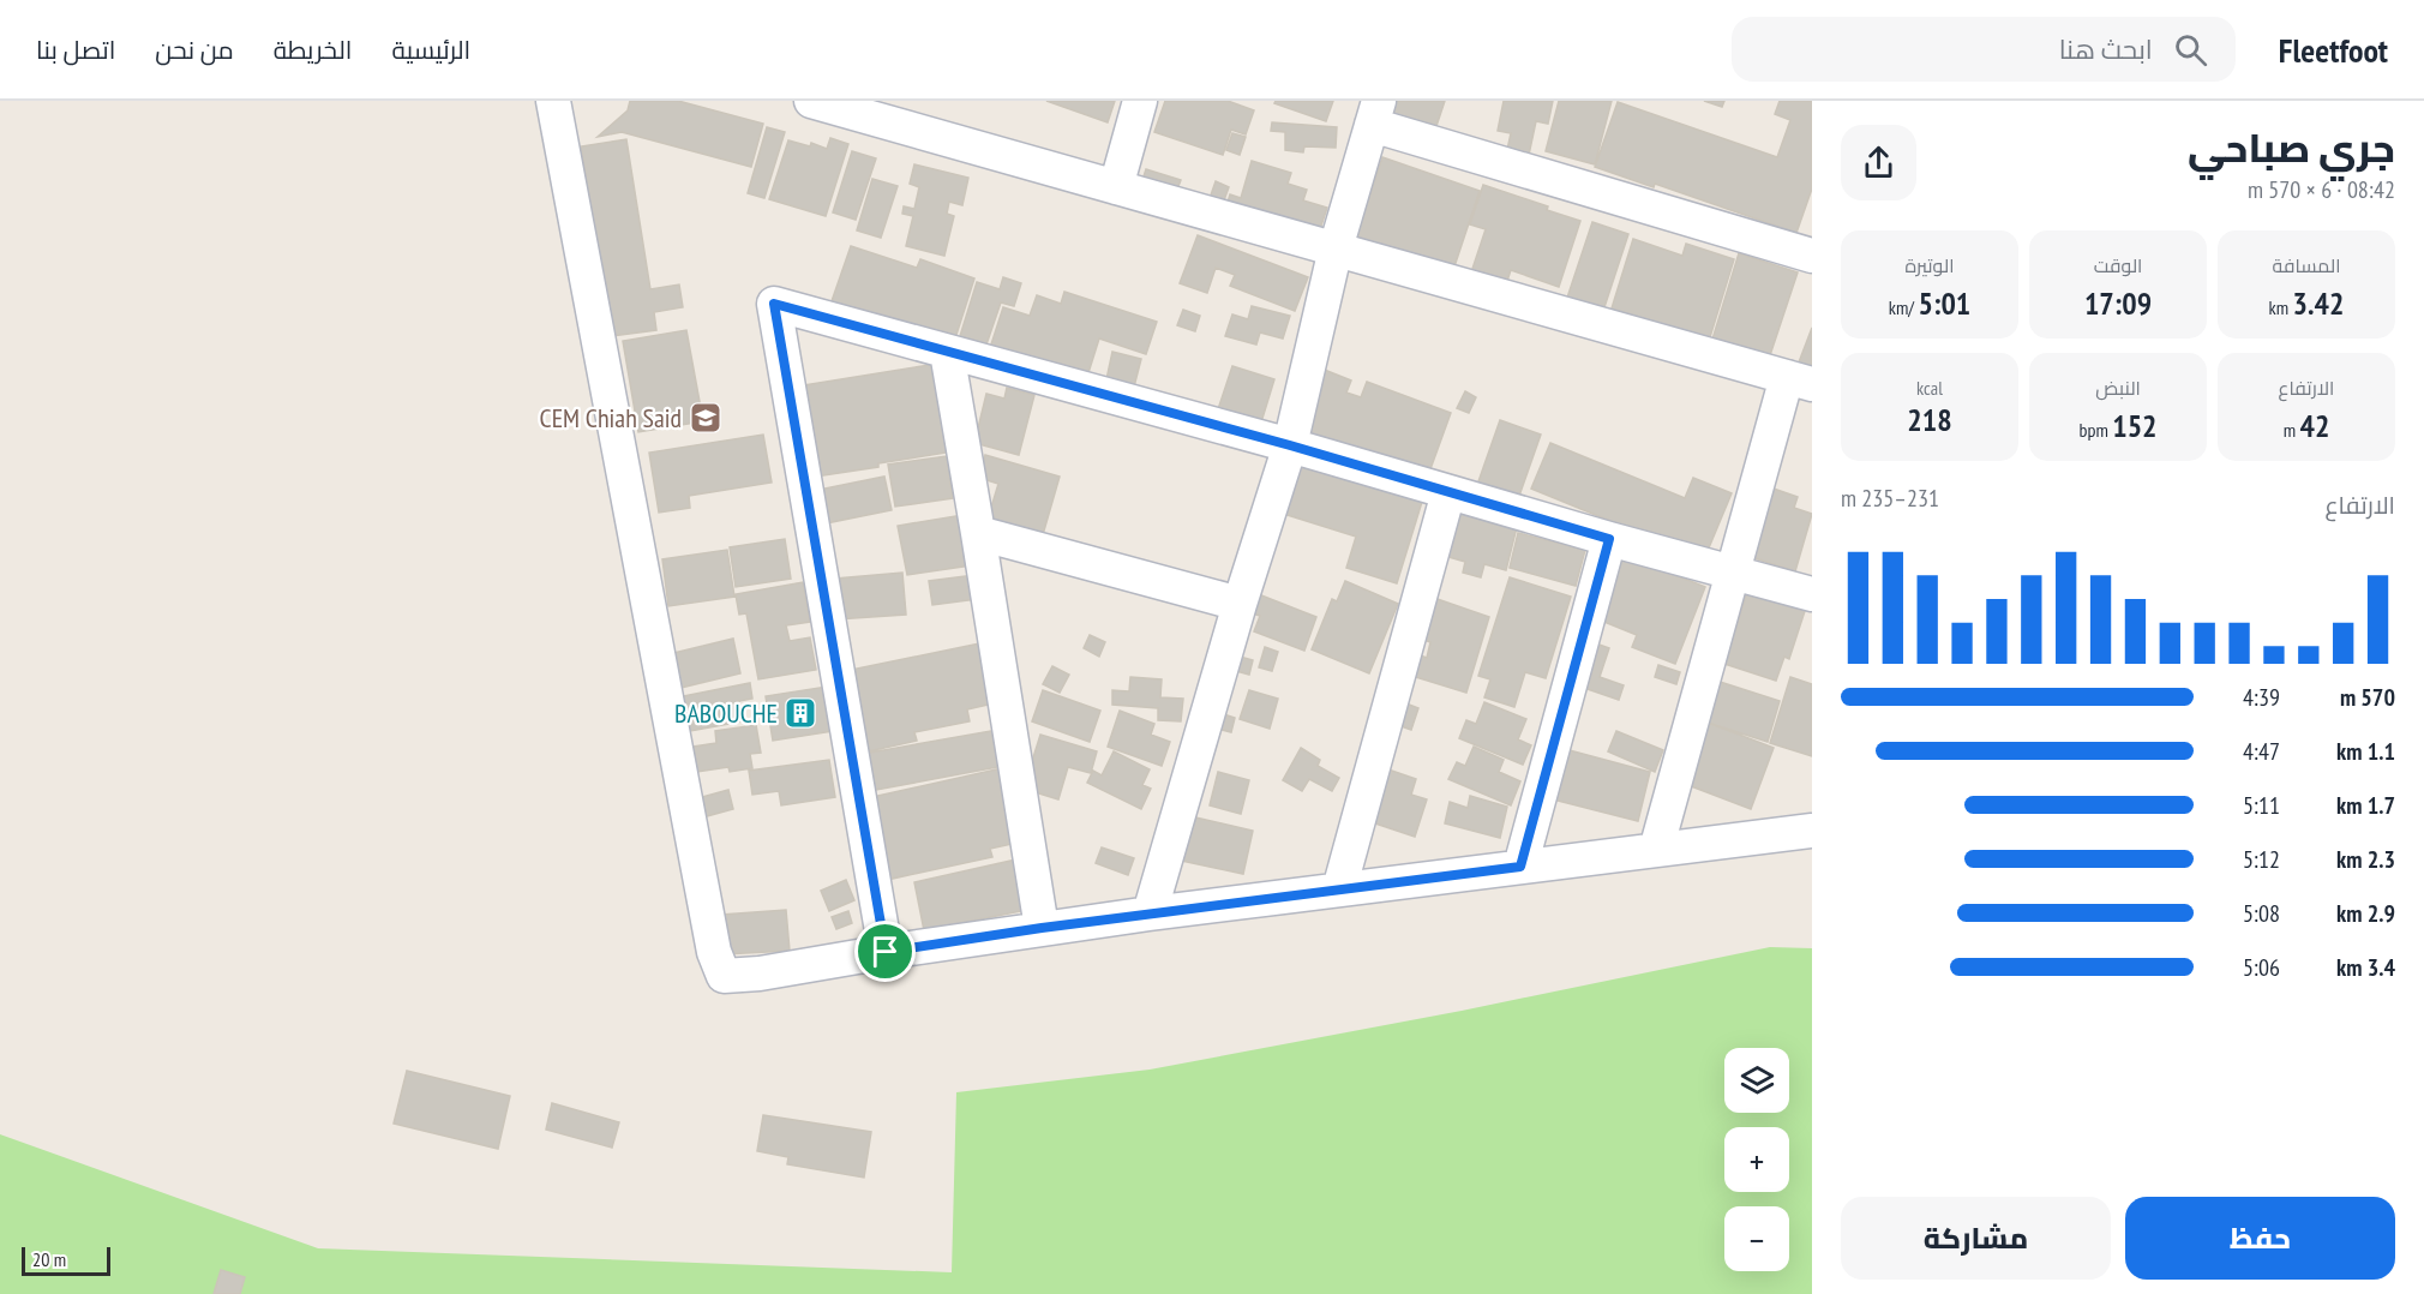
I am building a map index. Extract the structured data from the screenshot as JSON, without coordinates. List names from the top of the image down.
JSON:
{
  "places": {
    "school or university": ["CEM Chiah Said"],
    "building": ["BABOUCHE"]
  },
  "scale_bar": "20 m",
  "page": {
    "header": "Fleetfoot",
    "search": "ابحث هنا",
    "nav": [
      "الرئيسية",
      "الخريطة",
      "من نحن",
      "اتصل بنا"
    ],
    "heading": ["جري صباحي", "08:42 · 6 × 570 m"],
    "stats": [
      ["المسافة", "3.42 km"],
      ["الوقت", "17:09"],
      ["الوتيرة", "5:01 /km"],
      ["الارتفاع", "42 m"],
      ["النبض", "152 bpm"],
      ["kcal", "218"]
    ],
    "chart": ["الارتفاع", "231–235 m"],
    "list": [
      {
        "name": "570 m",
        "note": "4:39"
      },
      {
        "name": "1.1 km",
        "note": "4:47"
      },
      {
        "name": "1.7 km",
        "note": "5:11"
      },
      {
        "name": "2.3 km",
        "note": "5:12"
      },
      {
        "name": "2.9 km",
        "note": "5:08"
      },
      {
        "name": "3.4 km",
        "note": "5:06"
      }
    ],
    "map_buttons": ["+", "−"],
    "buttons": ["حفظ", "مشاركة"],
    "scale": "20 m"
  }
}
